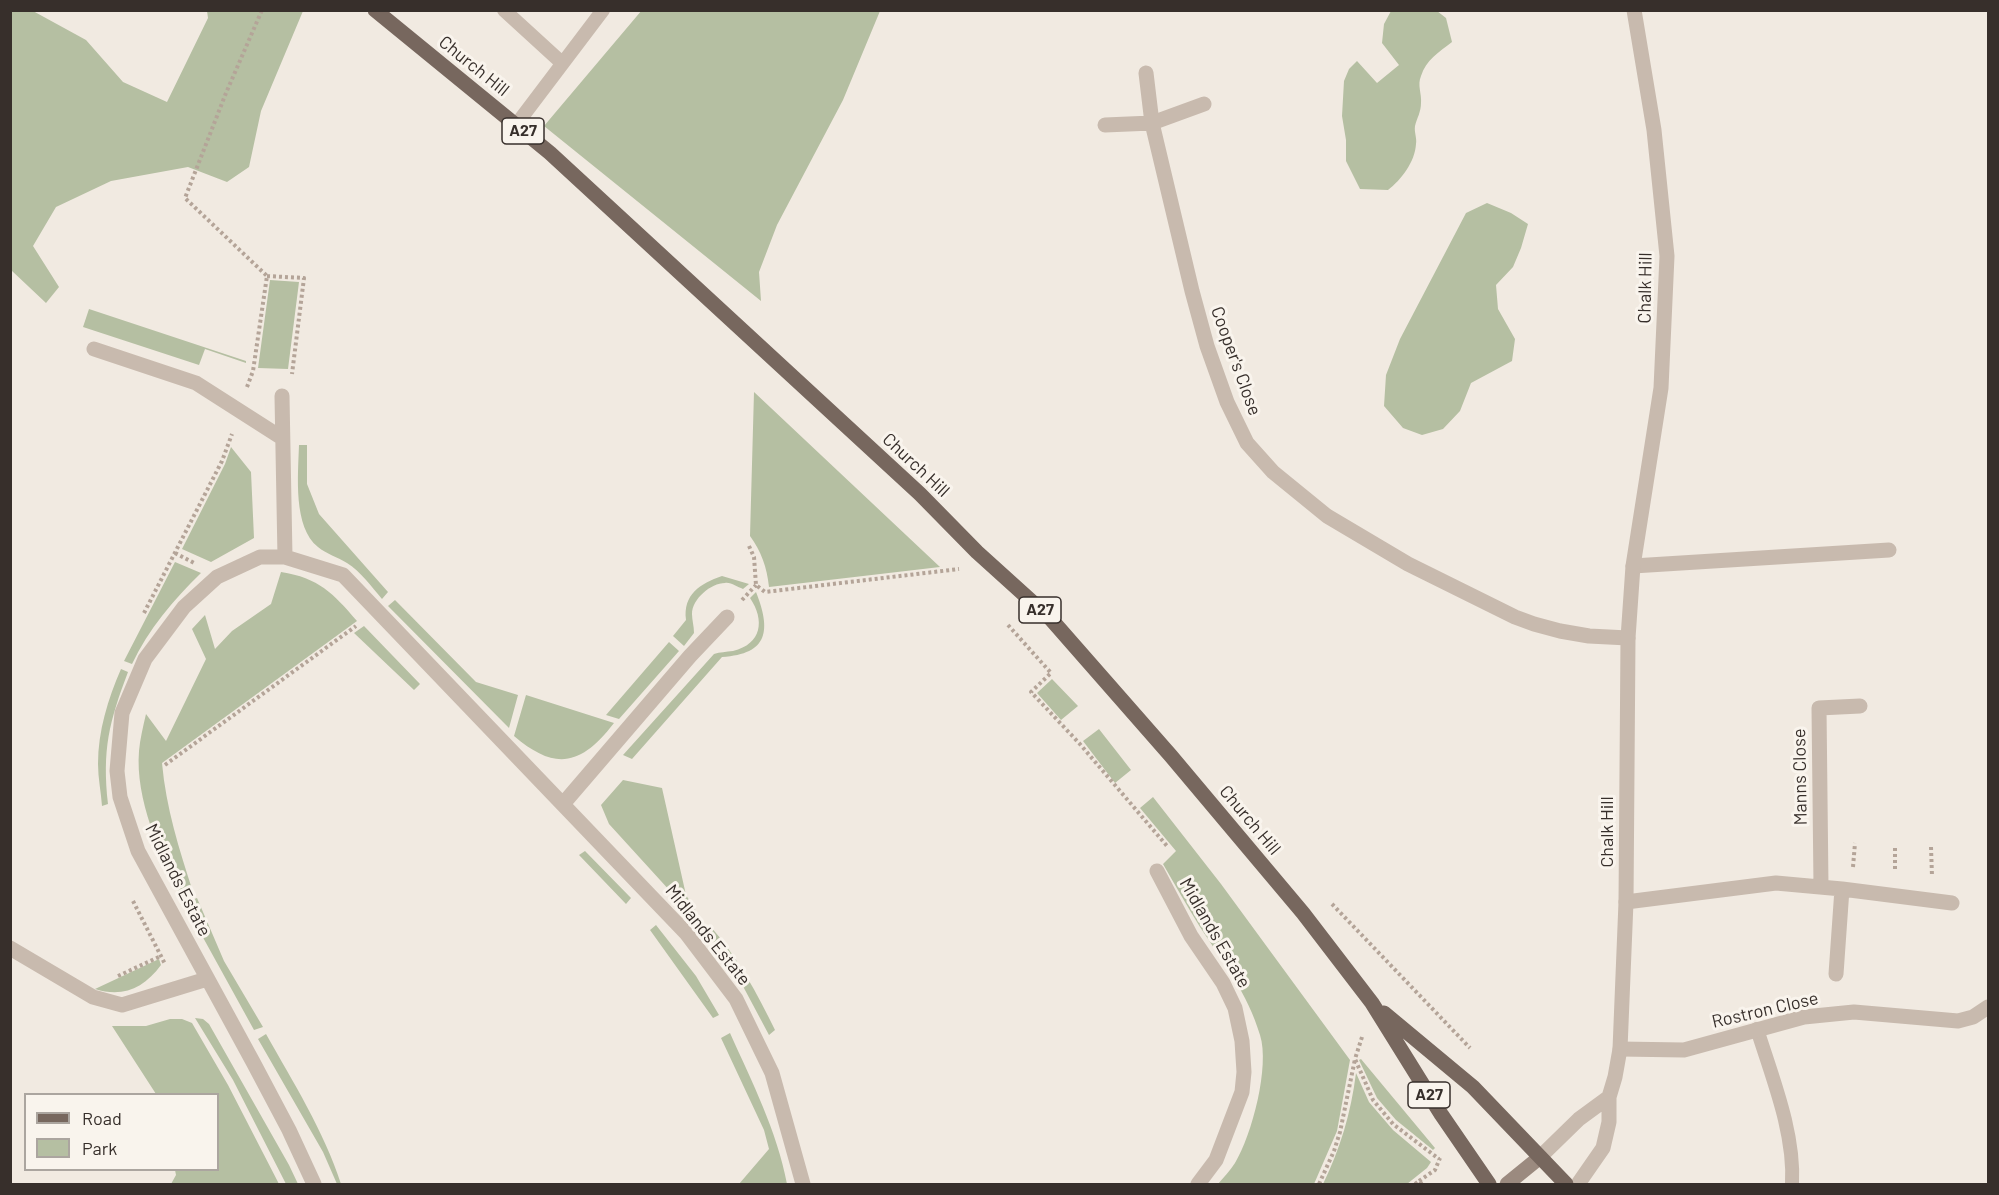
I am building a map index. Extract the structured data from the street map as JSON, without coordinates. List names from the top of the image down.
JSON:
{
  "streets": {
    "main road": ["Church Hill", "A27"],
    "street": [
      "Chalk Hill",
      "Cooper's Close",
      "Manns Close",
      "Midlands Estate",
      "Rostron Close"
    ]
  },
  "crossings": [
    ["Church Hill", "A27"],
    ["Chalk Hill", "Cooper's Close"],
    ["Chalk Hill", "Rostron Close"]
  ],
  "legend": ["Road", "Park"]
}
